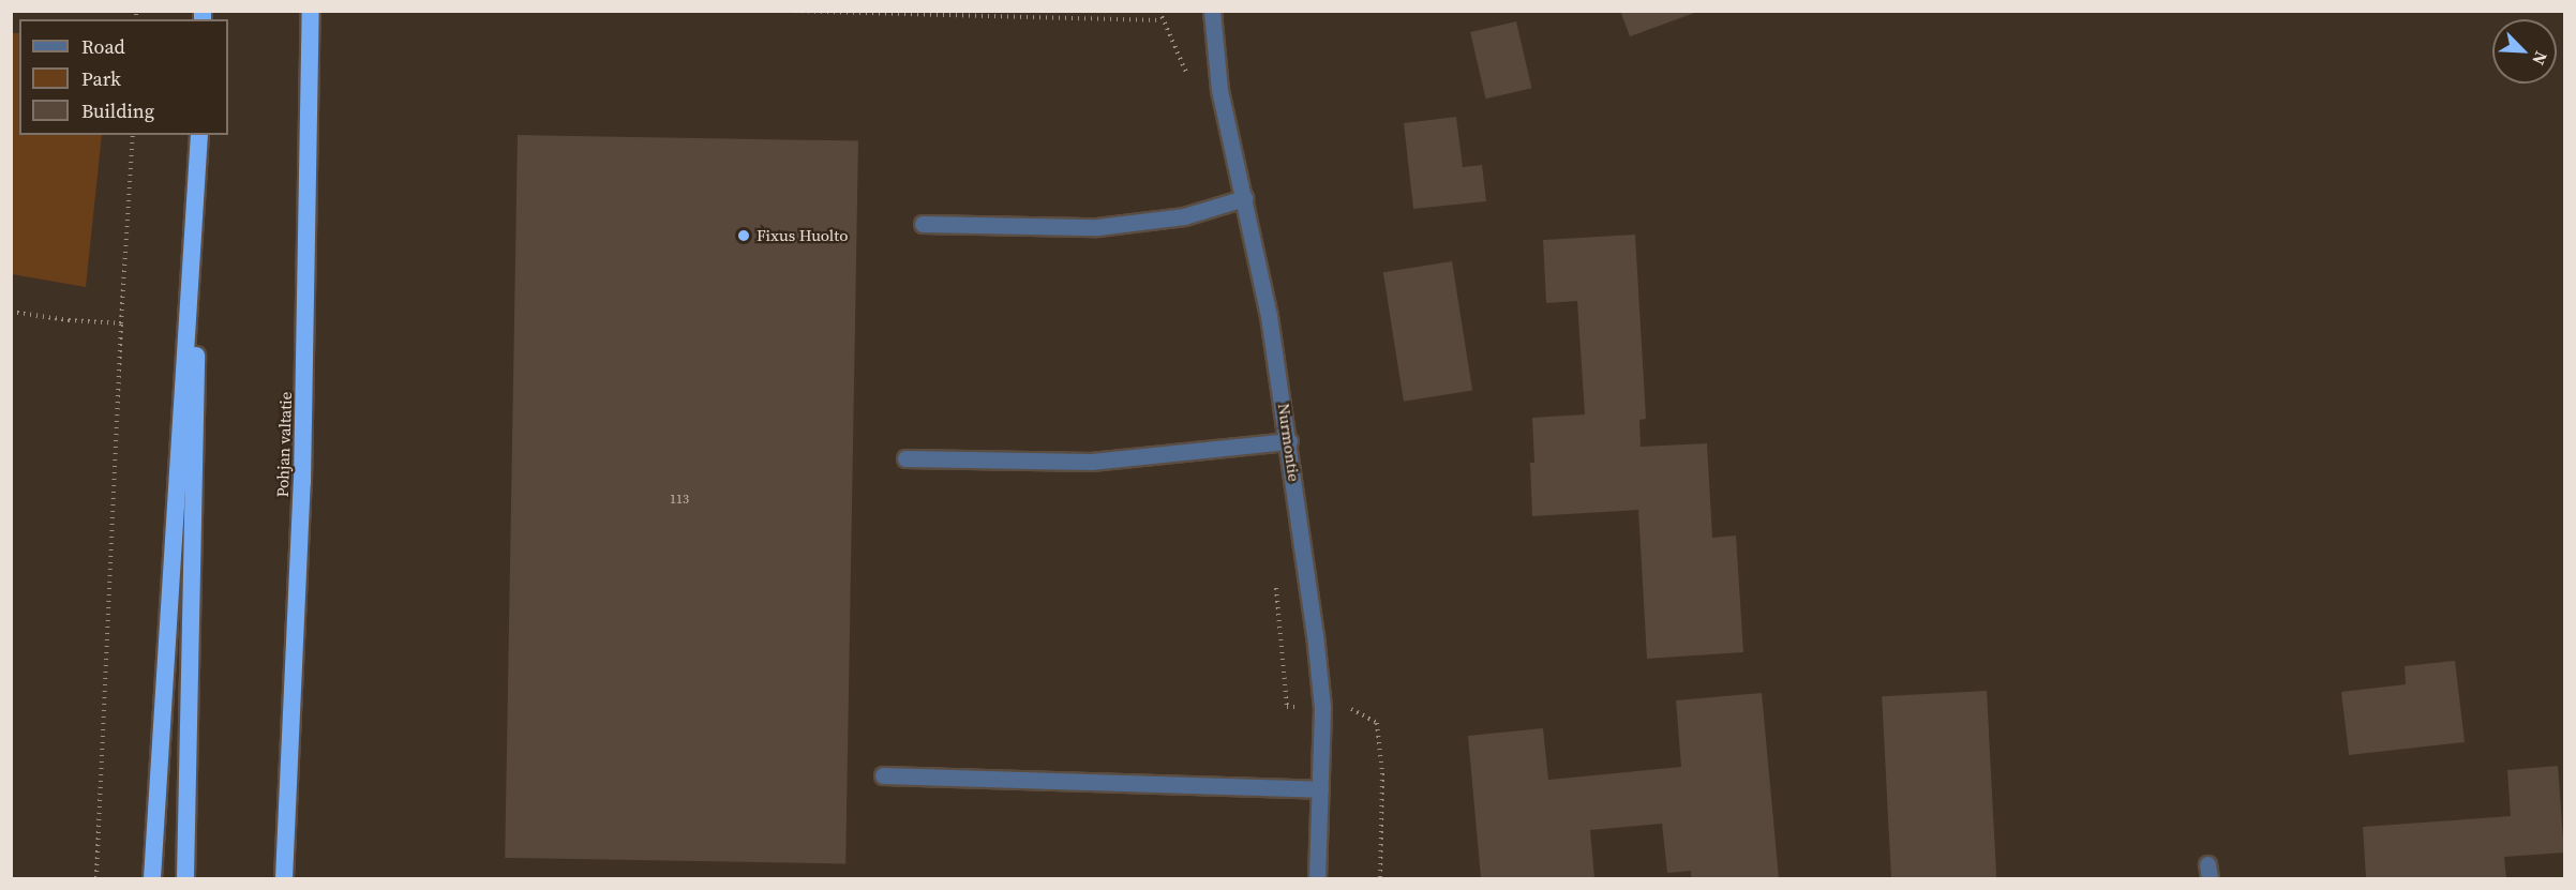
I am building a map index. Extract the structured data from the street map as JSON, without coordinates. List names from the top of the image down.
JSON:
{
  "streets": {
    "highway": ["Pohjan valtatie"],
    "street": ["Nurmontie"]
  },
  "places": ["Fixus Huolto"],
  "house_numbers": ["113"],
  "legend": ["Road", "Park", "Building"],
  "north": "bottom right"
}
